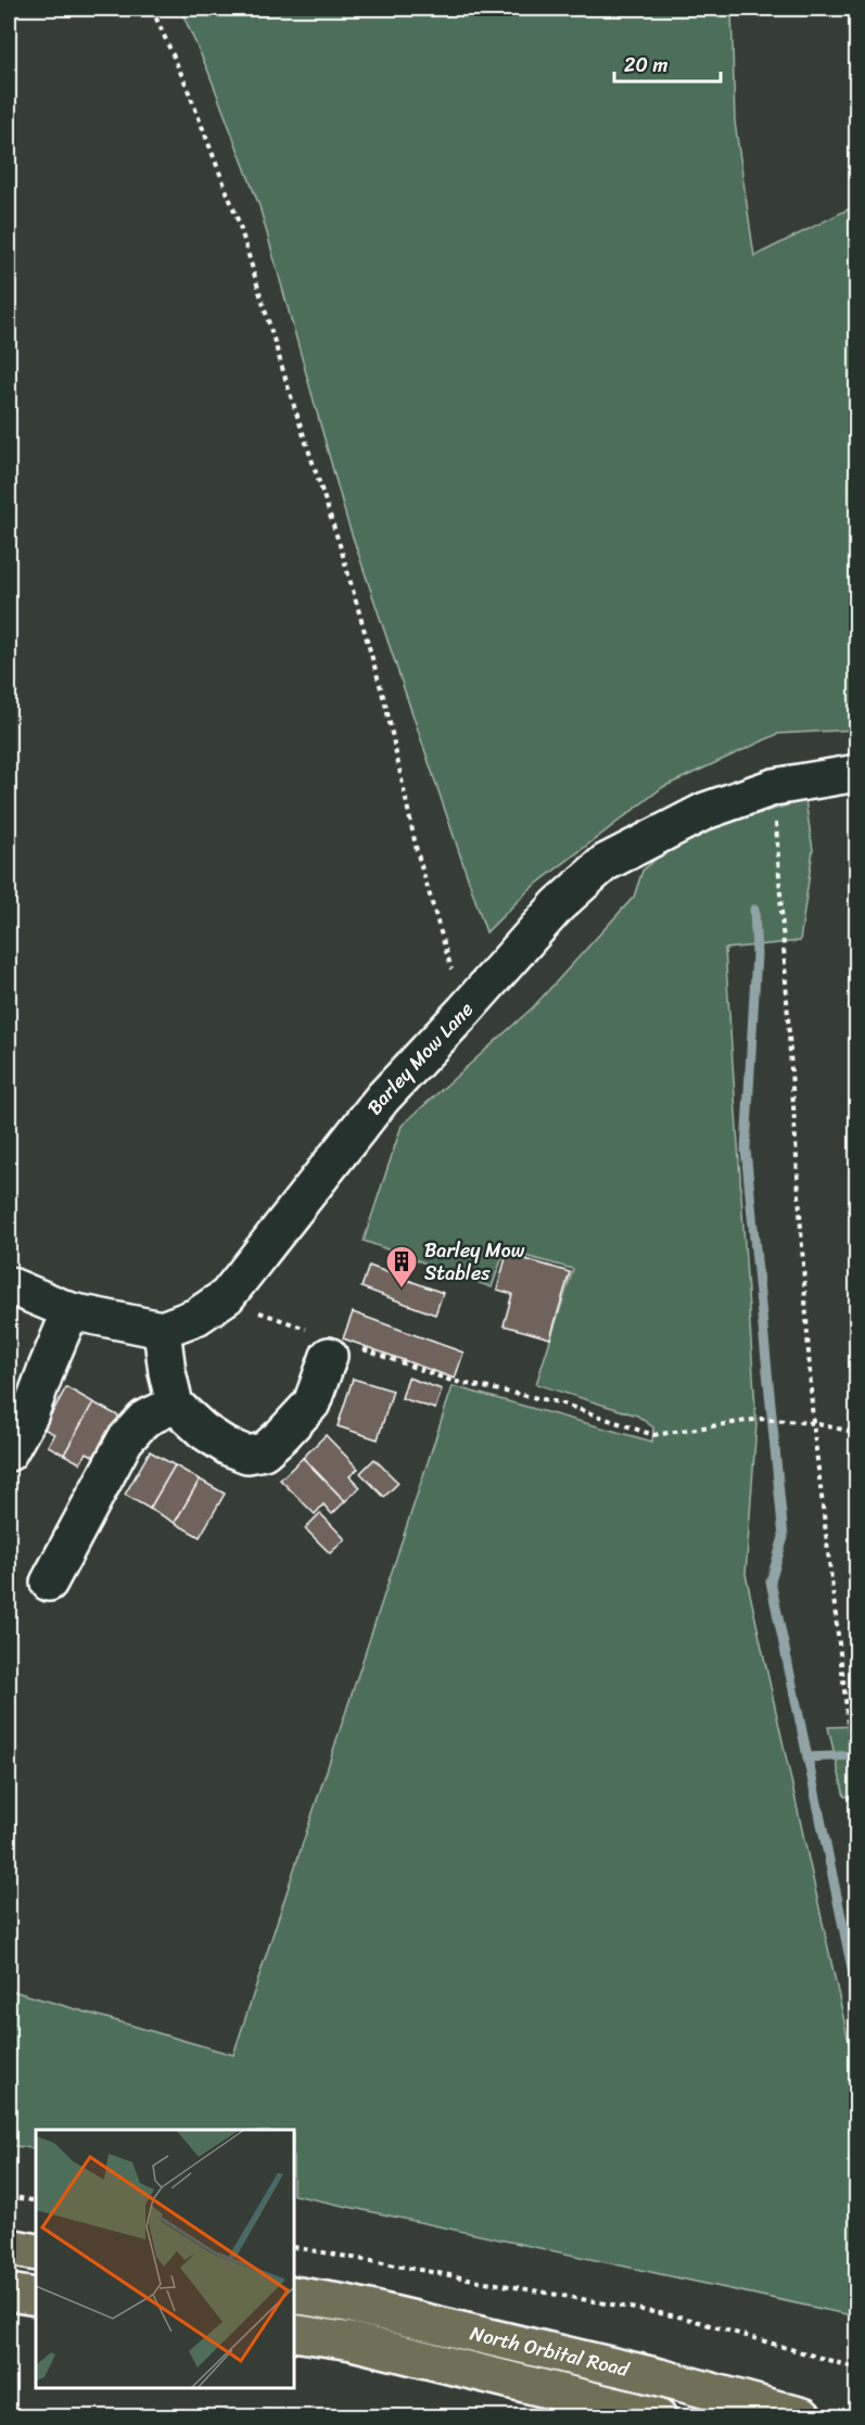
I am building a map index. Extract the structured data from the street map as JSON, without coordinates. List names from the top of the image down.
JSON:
{
  "streets": {
    "highway": ["North Orbital Road"],
    "street": ["Barley Mow Lane"]
  },
  "places": {
    "building": ["Barley Mow Stables"]
  },
  "scale_bar": "20 m"
}
